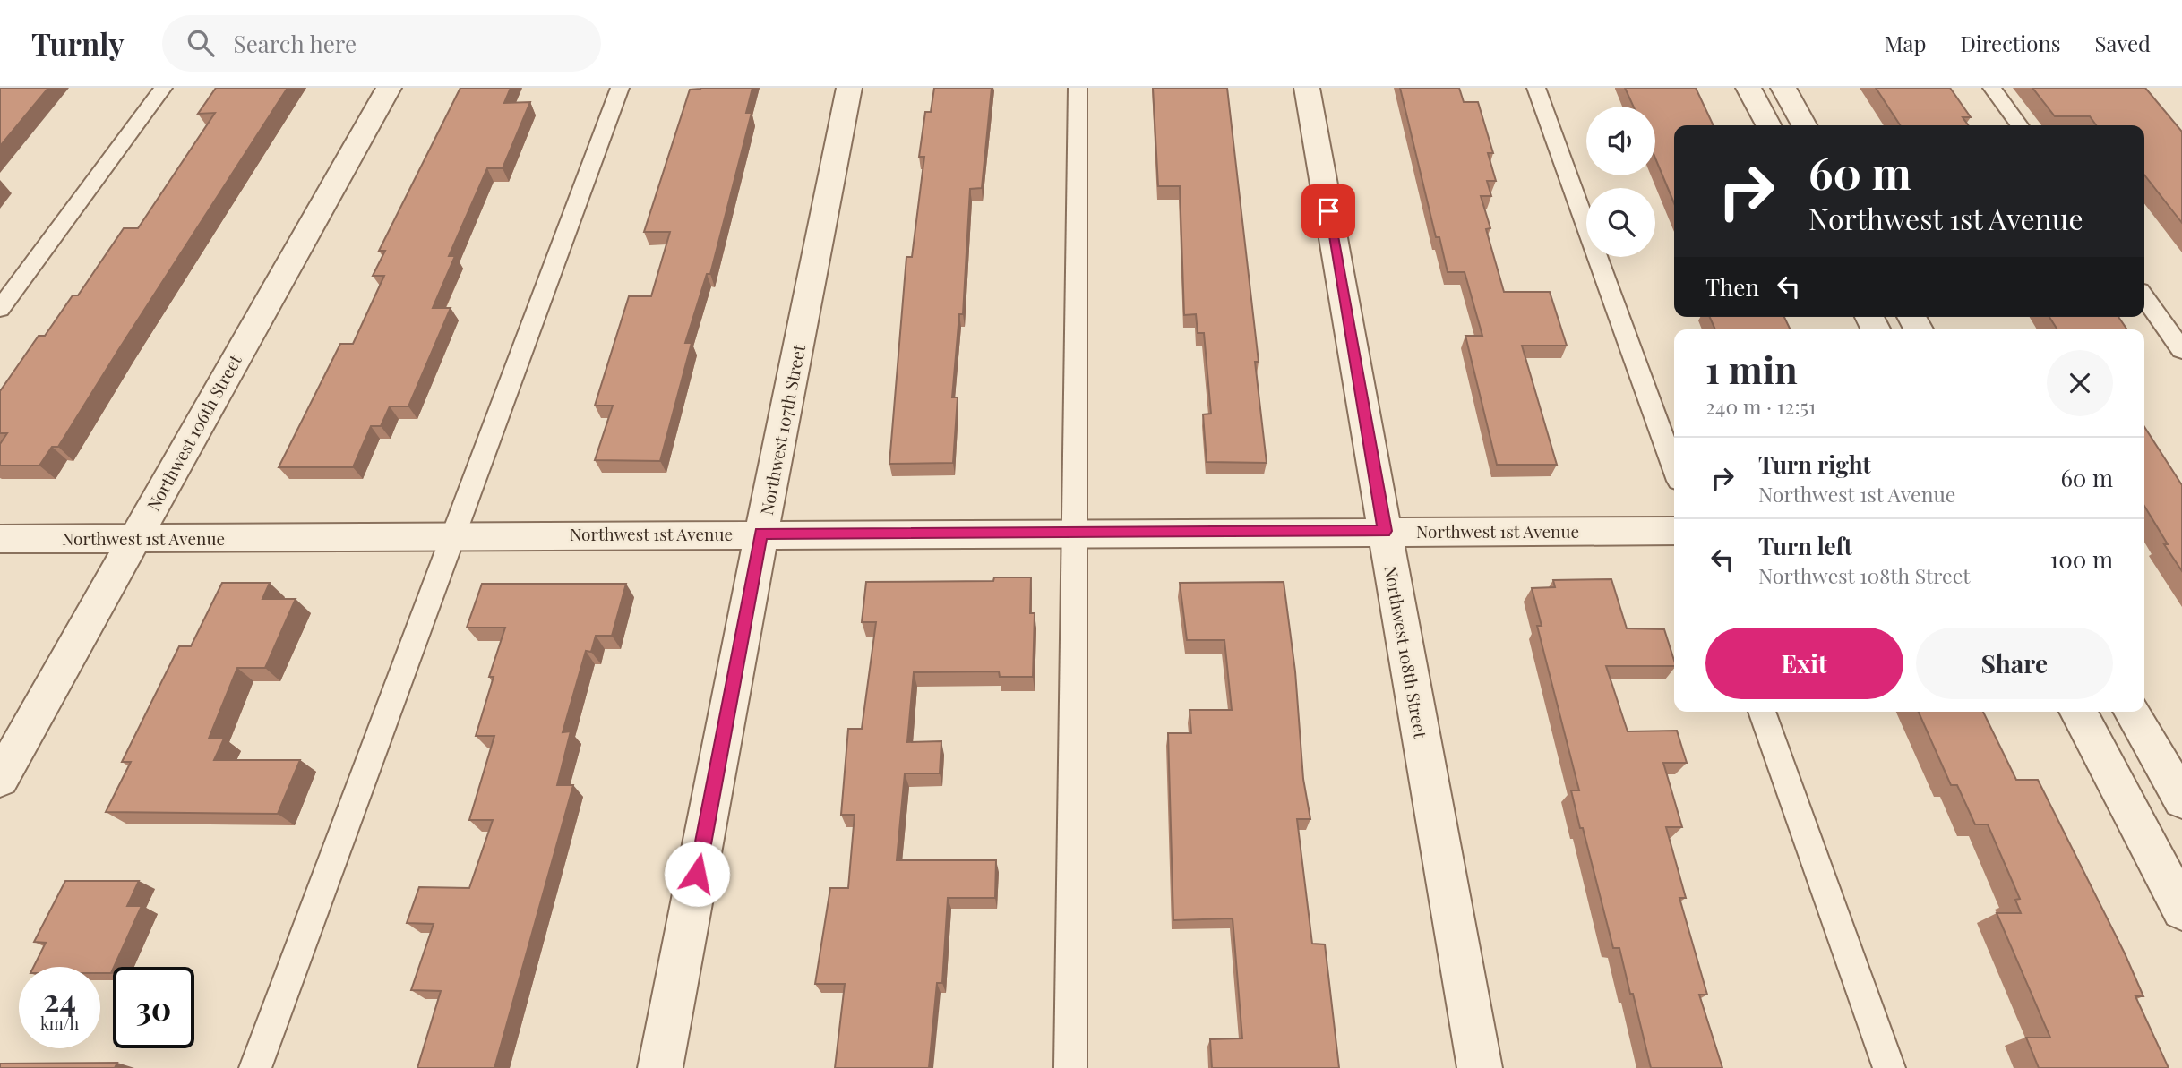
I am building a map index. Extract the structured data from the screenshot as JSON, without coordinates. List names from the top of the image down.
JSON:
{
  "streets": {
    "street": [
      "Northwest 107th Street",
      "Northwest 106th Street",
      "Northwest 1st Avenue",
      "Northwest 108th Street"
    ]
  },
  "crossings": [
    ["Northwest 107th Street", "Northwest 1st Avenue"],
    ["Northwest 106th Street", "Northwest 1st Avenue"],
    ["Northwest 1st Avenue", "Northwest 108th Street"]
  ],
  "page": {
    "header": "Turnly",
    "search": "Search here",
    "nav": ["Map", "Directions", "Saved"],
    "turn": ["60 m", "Northwest 1st Avenue"],
    "then": "Then",
    "heading": ["1 min", "240 m · 12:51"],
    "list": [
      {
        "name": "Turn right",
        "note": "Northwest 1st Avenue",
        "value": "60 m"
      },
      {
        "name": "Turn left",
        "note": "Northwest 108th Street",
        "value": "100 m"
      }
    ],
    "buttons": ["Exit", "Share"],
    "speed": "24 km/h",
    "limit": "30"
  }
}
